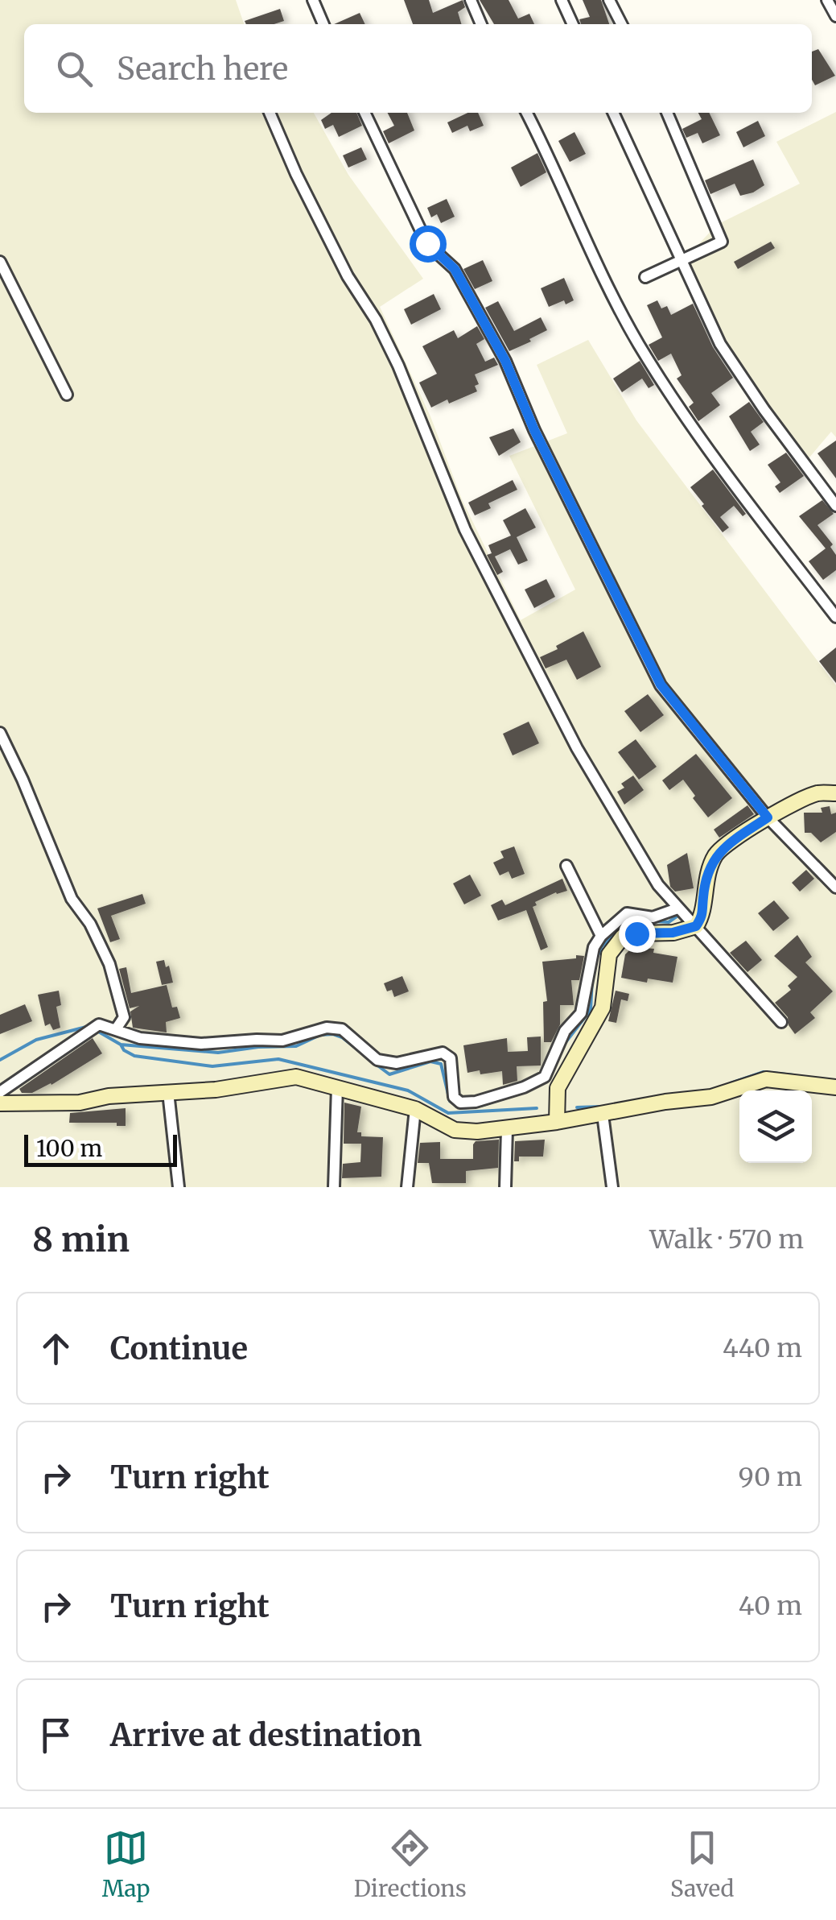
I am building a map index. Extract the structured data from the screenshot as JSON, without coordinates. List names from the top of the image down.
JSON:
{
  "scale_bar": "100 m",
  "page": {
    "search": "Search here",
    "scale": "100 m",
    "heading": ["8 min", "Walk · 570 m"],
    "list": [
      ["Continue", "440 m"],
      ["Turn right", "90 m"],
      ["Turn right", "40 m"],
      "Arrive at destination"
    ],
    "nav": ["Map", "Directions", "Saved"]
  }
}
